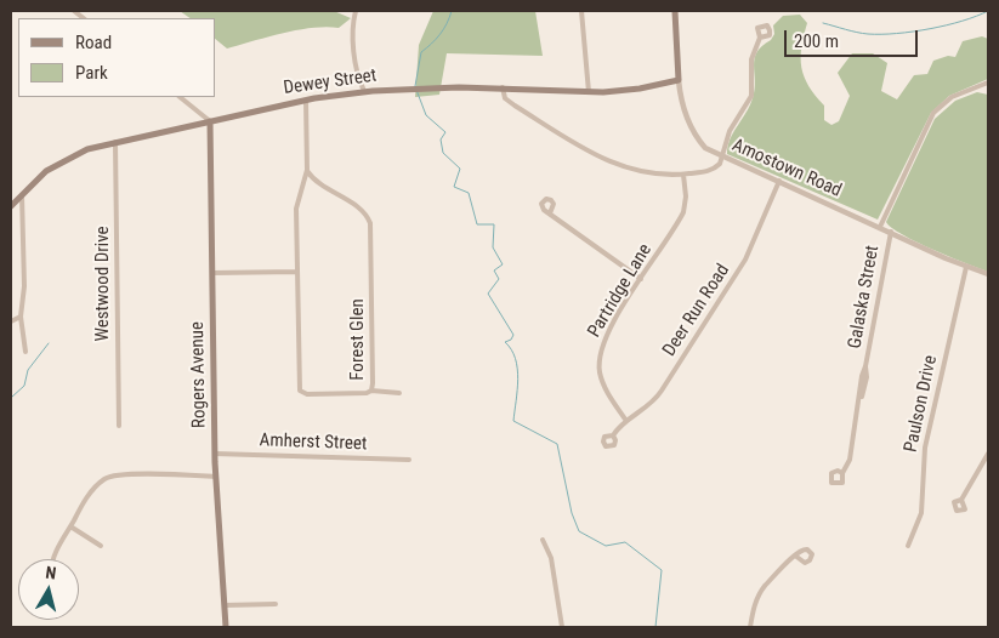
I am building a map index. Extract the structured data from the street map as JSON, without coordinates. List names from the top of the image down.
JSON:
{
  "streets": {
    "main road": ["Dewey Street", "Amostown Road", "Rogers Avenue"],
    "street": [
      "Westwood Drive",
      "Partridge Lane",
      "Galaska Street",
      "Deer Run Road",
      "Forest Glen",
      "Paulson Drive",
      "Amherst Street"
    ]
  },
  "crossings": [
    ["Dewey Street", "Amostown Road"],
    ["Dewey Street", "Westwood Drive"],
    ["Dewey Street", "Forest Glen"],
    ["Dewey Street", "Rogers Avenue"],
    ["Amostown Road", "Galaska Street"],
    ["Amostown Road", "Deer Run Road"],
    ["Amostown Road", "Paulson Drive"],
    ["Partridge Lane", "Deer Run Road"],
    ["Rogers Avenue", "Amherst Street"]
  ],
  "legend": ["Road", "Park"],
  "scale_bar": "200 m",
  "north": "top"
}
